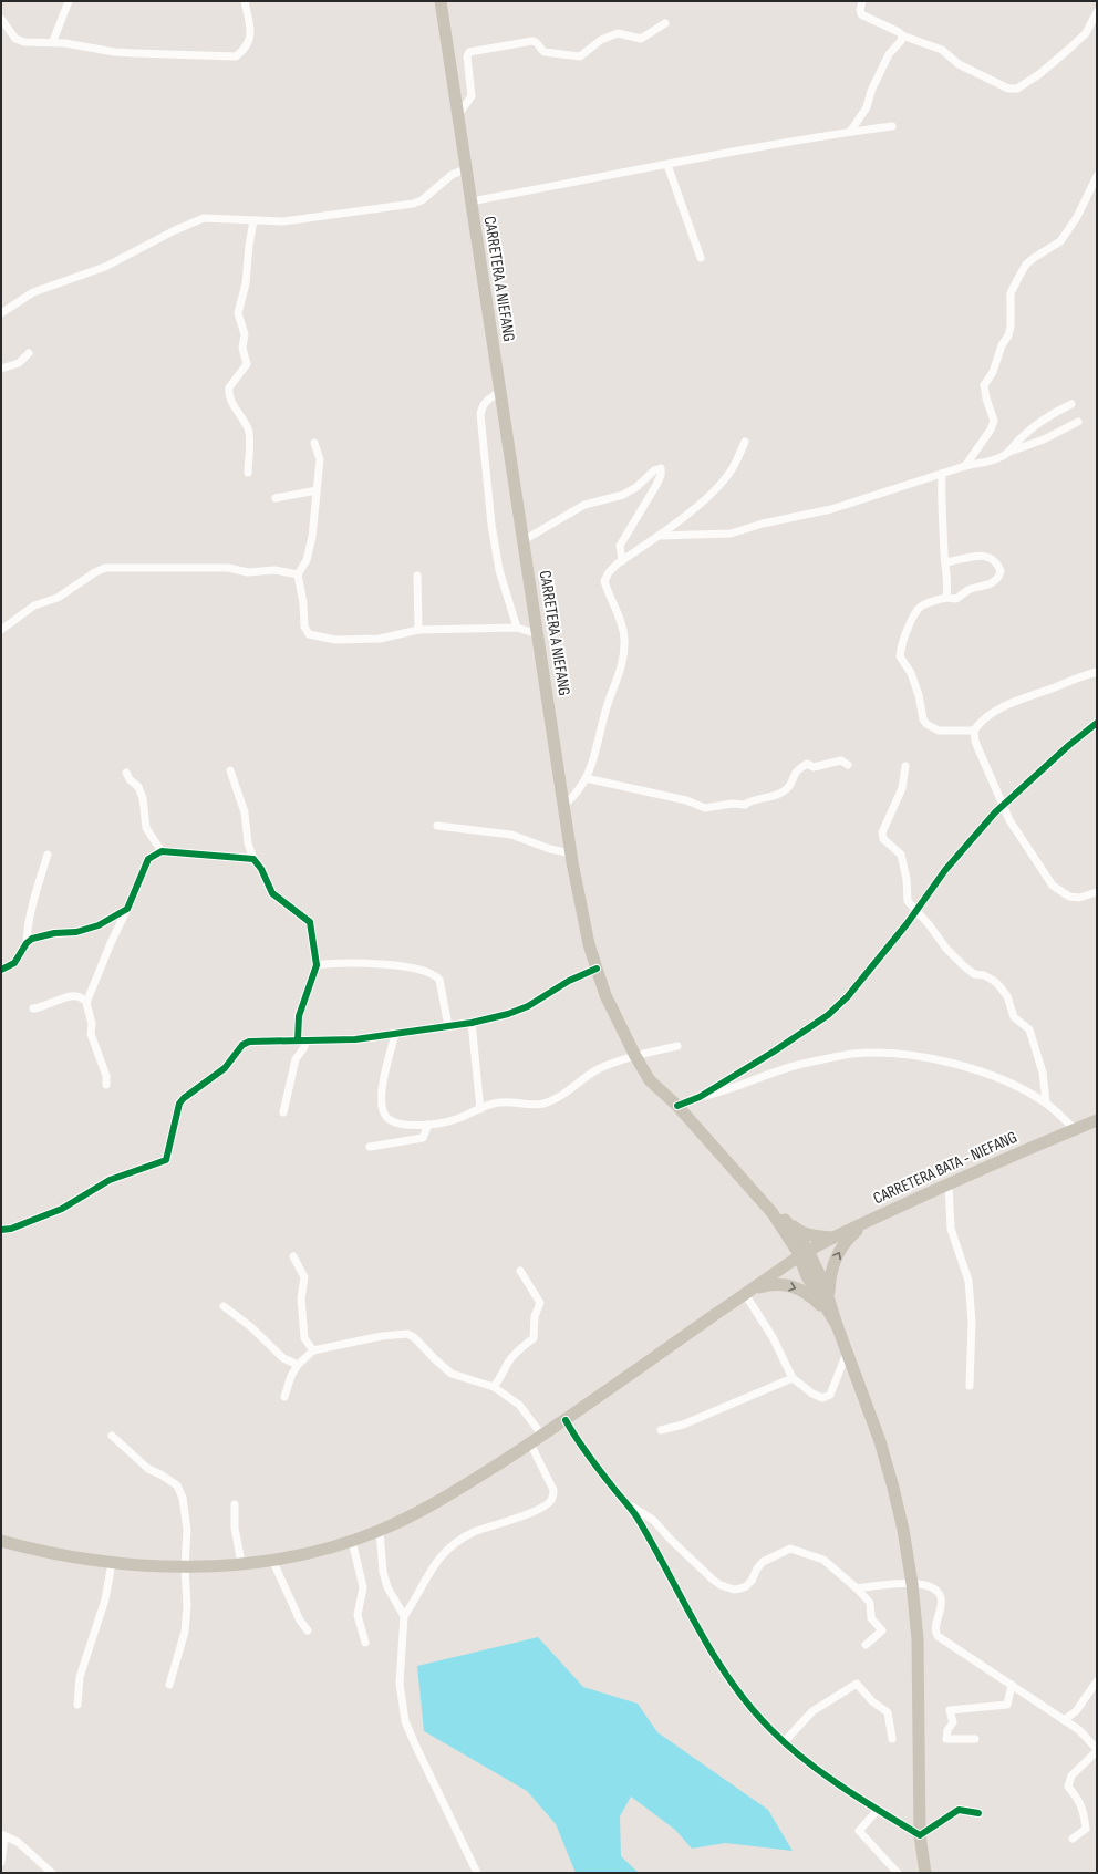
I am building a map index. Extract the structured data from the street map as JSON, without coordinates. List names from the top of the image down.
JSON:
{
  "streets": {
    "main road": ["CARRETERA A NIEFANG", "CARRETERA BATA - NIEFANG"]
  }
}
